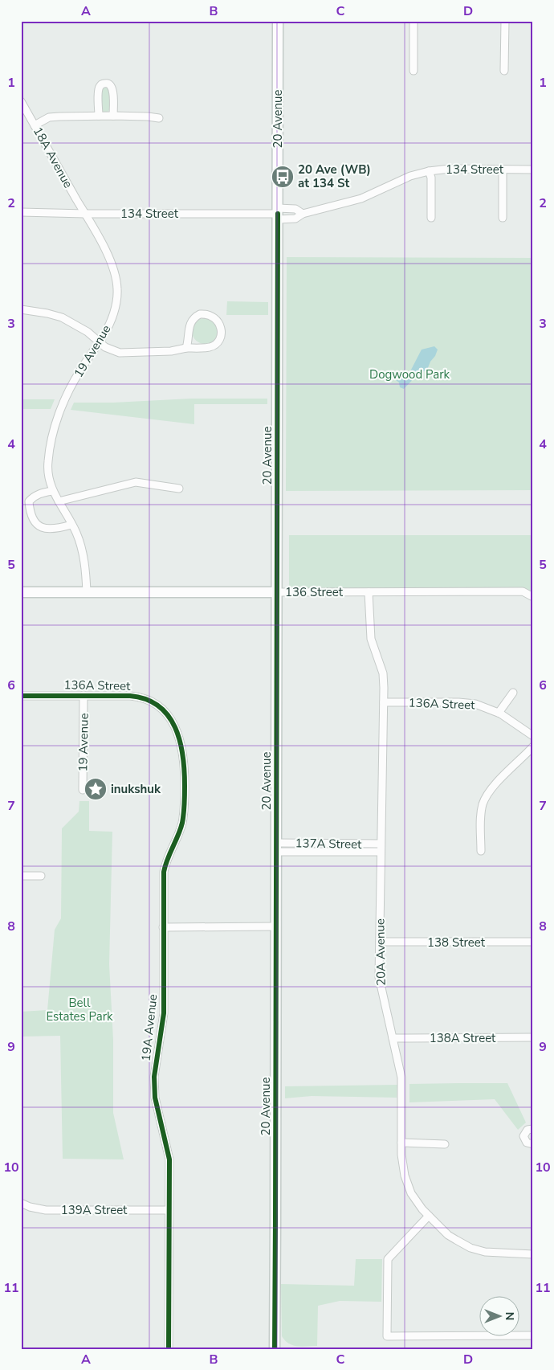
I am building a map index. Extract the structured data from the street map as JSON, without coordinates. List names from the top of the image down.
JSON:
{
  "streets": {
    "street": [
      "20 Avenue",
      "18A Avenue",
      "134 Street",
      "19 Avenue",
      "136 Street",
      "136A Street",
      "137A Street",
      "138 Street",
      "20A Avenue",
      "19A Avenue",
      "138A Street",
      "139A Street"
    ]
  },
  "crossings": [
    ["20 Avenue", "134 Street"],
    ["20 Avenue", "136 Street"],
    ["20 Avenue", "137A Street"],
    ["18A Avenue", "134 Street"],
    ["18A Avenue", "19 Avenue"],
    ["134 Street", "19 Avenue"],
    ["19 Avenue", "136 Street"],
    ["19 Avenue", "136A Street"],
    ["136 Street", "20A Avenue"],
    ["136A Street", "20A Avenue"],
    ["136A Street", "19A Avenue"],
    ["137A Street", "20A Avenue"],
    ["138 Street", "20A Avenue"],
    ["20A Avenue", "138A Street"],
    ["19A Avenue", "139A Street"]
  ],
  "parks": ["Dogwood Park", "Bell Estates Park"],
  "places": {
    "bus stop": ["20 Ave (WB) at 134 St"],
    "place": ["inukshuk"]
  },
  "north": "right",
  "grid": {
    "columns": [
      "A",
      "B",
      "C",
      "D"
    ],
    "rows": [
      "1",
      "2",
      "3",
      "4",
      "5",
      "6",
      "7",
      "8",
      "9",
      "10",
      "11"
    ]
  }
}
